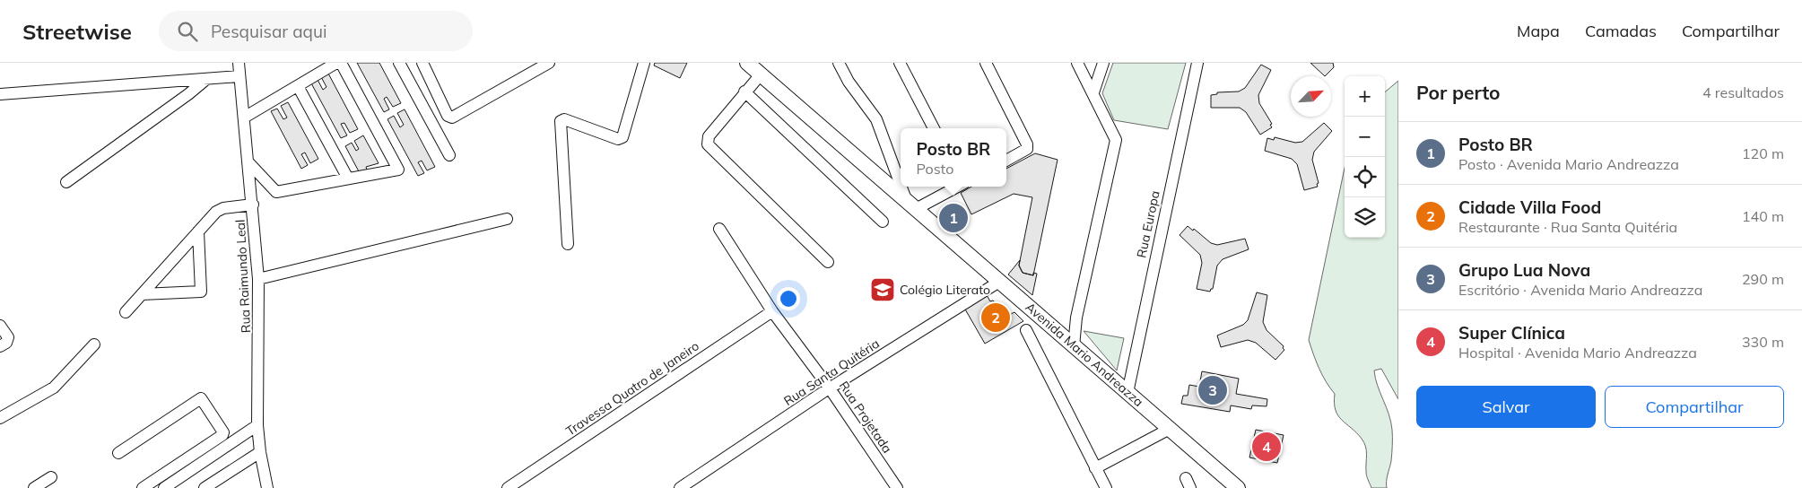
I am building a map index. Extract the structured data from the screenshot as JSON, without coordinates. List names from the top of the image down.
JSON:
{
  "streets": {
    "main road": ["Avenida Mario Andreazza"],
    "street": [
      "Rua Europa",
      "Rua Raimundo Leal",
      "Rua Santa Quitéria",
      "Travessa Quatro de Janeiro",
      "Rua Projetada"
    ]
  },
  "crossings": [
    ["Rua Europa", "Avenida Mario Andreazza"],
    ["Avenida Mario Andreazza", "Rua Santa Quitéria"],
    ["Rua Santa Quitéria", "Rua Projetada"],
    ["Travessa Quatro de Janeiro", "Rua Projetada"]
  ],
  "places": {
    "school or university": ["Colégio Literato"]
  },
  "north": "top right",
  "page": {
    "header": "Streetwise",
    "search": "Pesquisar aqui",
    "nav": ["Mapa", "Camadas", "Compartilhar"],
    "heading": ["Por perto", "4 resultados"],
    "map_buttons": ["+", "−"],
    "list": [
      {
        "mark": "1",
        "name": "Posto BR",
        "note": "Posto · Avenida Mario Andreazza",
        "value": "120 m"
      },
      {
        "mark": "2",
        "name": "Cidade Villa Food",
        "note": "Restaurante · Rua Santa Quitéria",
        "value": "140 m"
      },
      {
        "mark": "3",
        "name": "Grupo Lua Nova",
        "note": "Escritório · Avenida Mario Andreazza",
        "value": "290 m"
      },
      {
        "mark": "4",
        "name": "Super Clínica",
        "note": "Hospital · Avenida Mario Andreazza",
        "value": "330 m"
      }
    ],
    "popup": ["Posto BR", "Posto"],
    "pins": [
      "1",
      "2",
      "3",
      "4"
    ],
    "buttons": ["Salvar", "Compartilhar"]
  }
}
